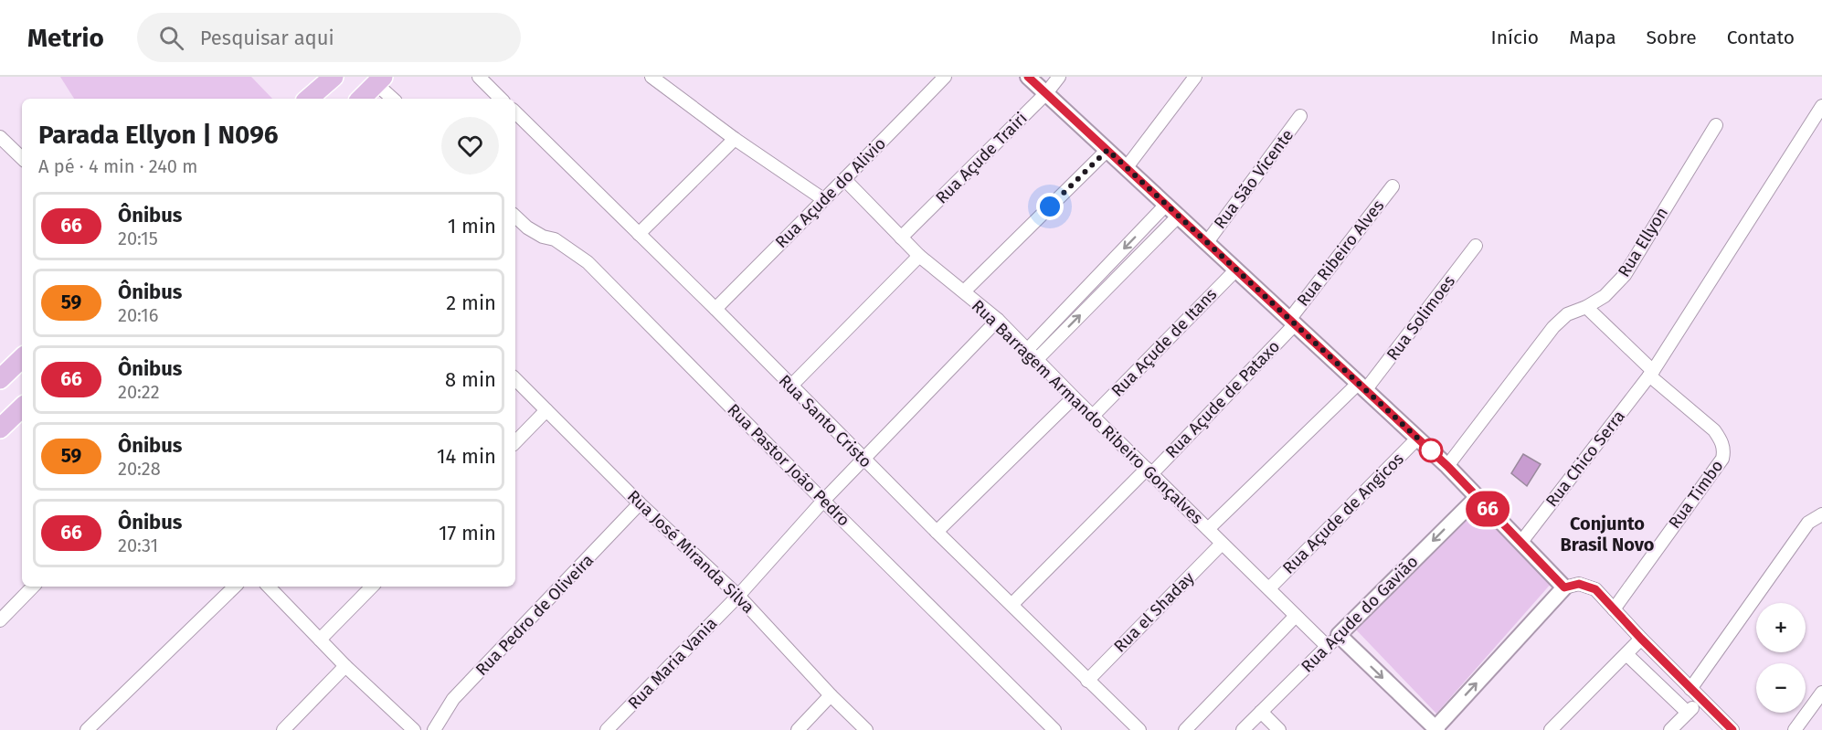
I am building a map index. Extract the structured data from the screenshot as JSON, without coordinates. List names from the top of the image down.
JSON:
{
  "streets": {
    "street": [
      "Rua Açude Trairi",
      "Rua São Vicente",
      "Rua Açude do Alivio",
      "Rua Ellyon",
      "Rua Ribeiro Alves",
      "Rua Solimoes",
      "Rua Açude de Itans",
      "Rua Açude de Pataxo",
      "Rua Barragem Armando Ribeiro Gonçalves",
      "Rua Santo Cristo",
      "Rua Chico Serra",
      "Rua Pastor João Pedro",
      "Rua Timbo",
      "Rua Açude de Angicos",
      "Rua José Miranda Silva",
      "Rua el Shaday",
      "Rua Açude do Gavião",
      "Rua Pedro de Oliveira",
      "Rua Maria Vania"
    ]
  },
  "crossings": [
    ["Rua Açude Trairi", "Rua Barragem Armando Ribeiro Gonçalves"],
    ["Rua Açude do Alivio", "Rua Barragem Armando Ribeiro Gonçalves"],
    ["Rua Açude do Alivio", "Rua Santo Cristo"],
    ["Rua Ribeiro Alves", "Rua Açude de Pataxo"],
    ["Rua Solimoes", "Rua Barragem Armando Ribeiro Gonçalves"],
    ["Rua Açude de Itans", "Rua Barragem Armando Ribeiro Gonçalves"],
    ["Rua Açude de Pataxo", "Rua Barragem Armando Ribeiro Gonçalves"],
    ["Rua Açude de Pataxo", "Rua Santo Cristo"],
    ["Rua Barragem Armando Ribeiro Gonçalves", "Rua Açude de Angicos"],
    ["Rua Barragem Armando Ribeiro Gonçalves", "Rua el Shaday"],
    ["Rua Barragem Armando Ribeiro Gonçalves", "Rua Açude do Gavião"],
    ["Rua Barragem Armando Ribeiro Gonçalves", "Rua Maria Vania"],
    ["Rua Santo Cristo", "Rua el Shaday"],
    ["Rua Santo Cristo", "Rua Maria Vania"],
    ["Rua Chico Serra", "Rua Timbo"],
    ["Rua Pastor João Pedro", "Rua Maria Vania"],
    ["Rua José Miranda Silva", "Rua Pedro de Oliveira"],
    ["Rua José Miranda Silva", "Rua Maria Vania"]
  ],
  "districts": ["Conjunto Brasil Novo"],
  "lines": ["bus line 66"],
  "page": {
    "header": "Metrio",
    "search": "Pesquisar aqui",
    "nav": [
      "Início",
      "Mapa",
      "Sobre",
      "Contato"
    ],
    "on_map": "66",
    "heading": ["Parada Ellyon | N096", "A pé · 4 min · 240 m"],
    "list": [
      {
        "mark": "66",
        "name": "Ônibus",
        "note": "20:15",
        "value": "1 min"
      },
      {
        "mark": "59",
        "name": "Ônibus",
        "note": "20:16",
        "value": "2 min"
      },
      {
        "mark": "66",
        "name": "Ônibus",
        "note": "20:22",
        "value": "8 min"
      },
      {
        "mark": "59",
        "name": "Ônibus",
        "note": "20:28",
        "value": "14 min"
      },
      {
        "mark": "66",
        "name": "Ônibus",
        "note": "20:31",
        "value": "17 min"
      }
    ],
    "map_buttons": ["+", "−"]
  }
}
